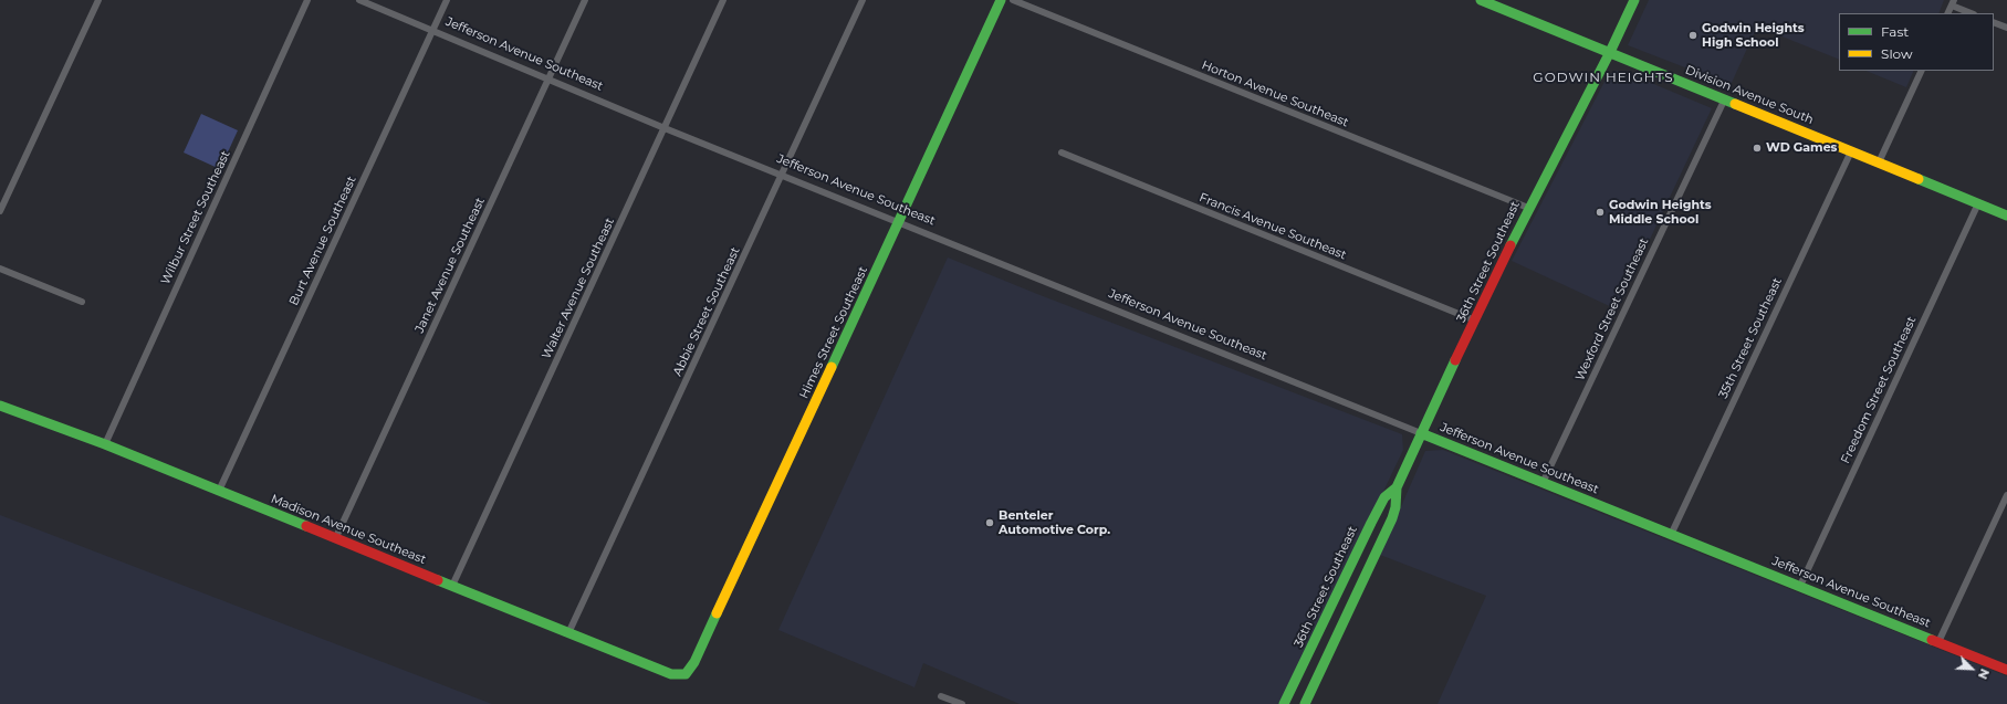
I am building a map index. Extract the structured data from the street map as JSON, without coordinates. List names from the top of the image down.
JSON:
{
  "streets": {
    "street": [
      "Jefferson Avenue Southeast",
      "Horton Avenue Southeast",
      "Division Avenue South",
      "Wilbur Street Southeast",
      "Francis Avenue Southeast",
      "Burt Avenue Southeast",
      "36th Street Southeast",
      "Janet Avenue Southeast",
      "Walter Avenue Southeast",
      "Wexford Street Southeast",
      "Abbie Street Southeast",
      "Himes Street Southeast",
      "35th Street Southeast",
      "Freedom Street Southeast",
      "Madison Avenue Southeast"
    ]
  },
  "crossings": [
    ["Jefferson Avenue Southeast", "Burt Avenue Southeast"],
    ["Jefferson Avenue Southeast", "36th Street Southeast"],
    ["Jefferson Avenue Southeast", "Janet Avenue Southeast"],
    ["Jefferson Avenue Southeast", "Walter Avenue Southeast"],
    ["Jefferson Avenue Southeast", "Wexford Street Southeast"],
    ["Jefferson Avenue Southeast", "Abbie Street Southeast"],
    ["Jefferson Avenue Southeast", "Himes Street Southeast"],
    ["Jefferson Avenue Southeast", "35th Street Southeast"],
    ["Jefferson Avenue Southeast", "Freedom Street Southeast"],
    ["Horton Avenue Southeast", "36th Street Southeast"],
    ["Division Avenue South", "36th Street Southeast"],
    ["Division Avenue South", "Wexford Street Southeast"],
    ["Division Avenue South", "35th Street Southeast"],
    ["Division Avenue South", "Freedom Street Southeast"],
    ["Wilbur Street Southeast", "Madison Avenue Southeast"],
    ["Francis Avenue Southeast", "36th Street Southeast"],
    ["Burt Avenue Southeast", "Madison Avenue Southeast"],
    ["Janet Avenue Southeast", "Madison Avenue Southeast"],
    ["Walter Avenue Southeast", "Madison Avenue Southeast"],
    ["Abbie Street Southeast", "Madison Avenue Southeast"],
    ["Himes Street Southeast", "Madison Avenue Southeast"]
  ],
  "districts": ["GODWIN HEIGHTS"],
  "places": [
    "Godwin Heights High School",
    "WD Games",
    "Godwin Heights Middle School",
    "Benteler Automotive Corp."
  ],
  "legend": ["Fast", "Slow"],
  "north": "bottom right"
}
